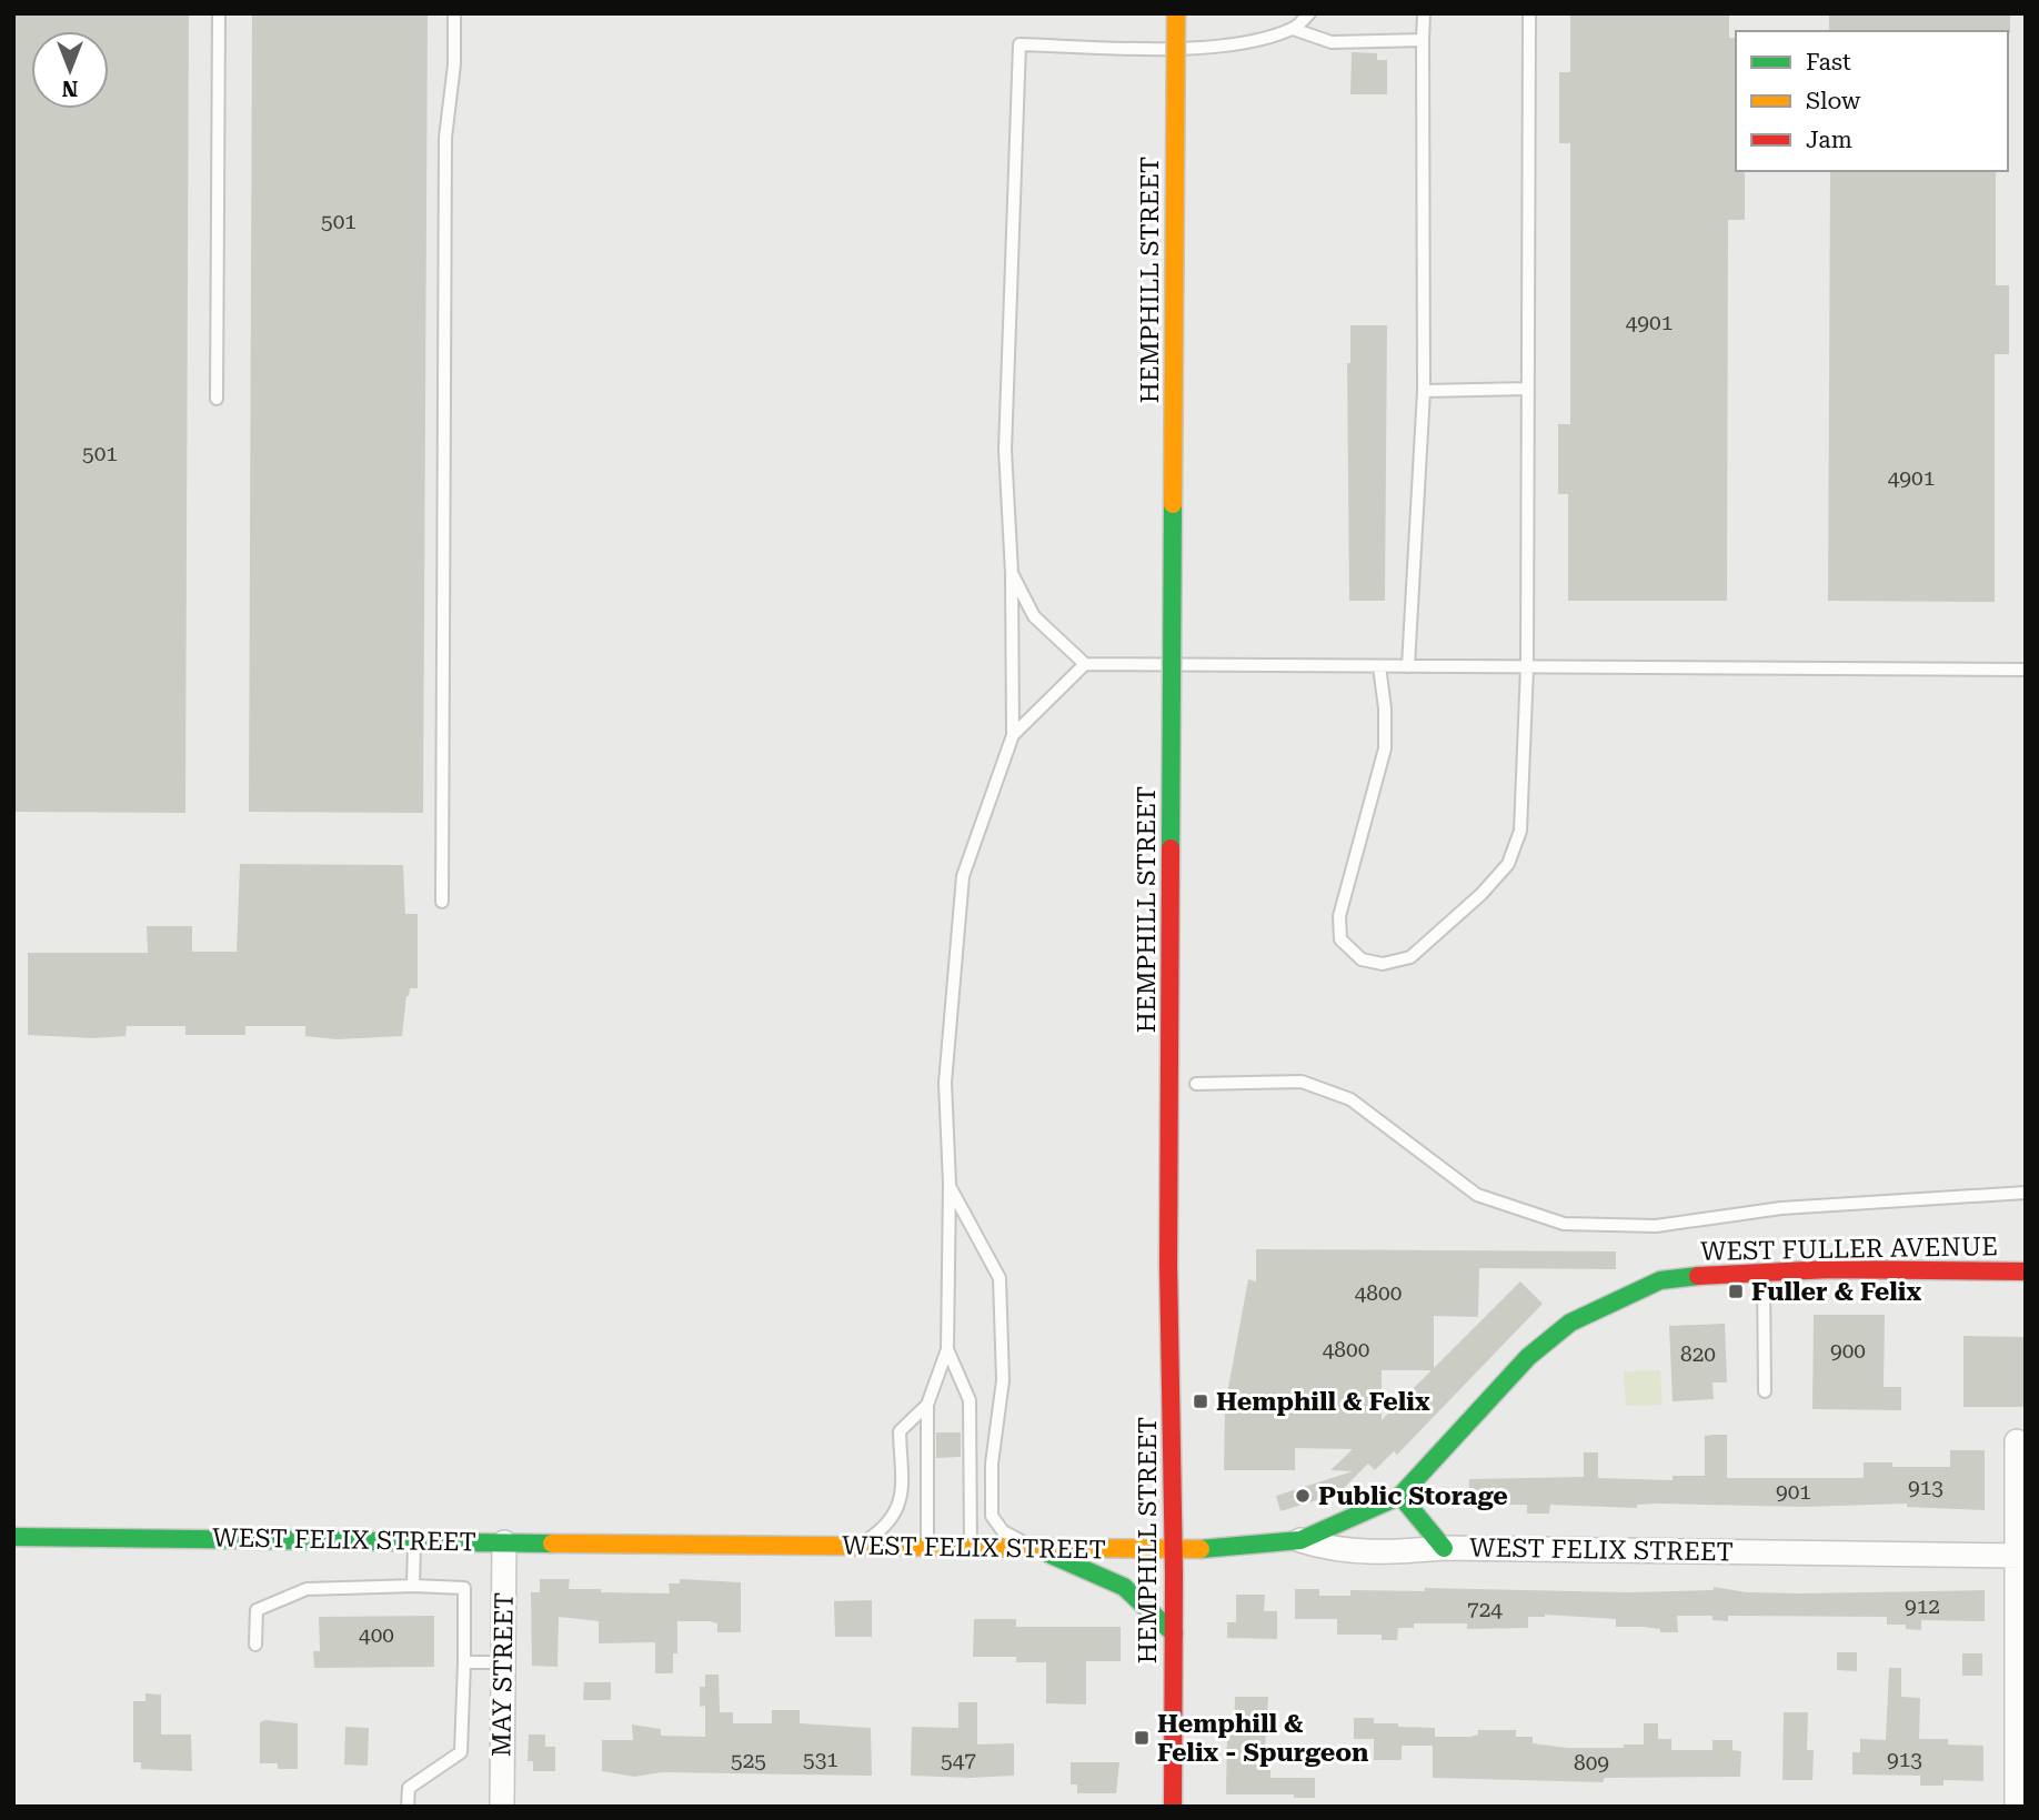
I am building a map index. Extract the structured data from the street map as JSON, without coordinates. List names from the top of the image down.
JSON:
{
  "streets": {
    "street": [
      "HEMPHILL STREET",
      "WEST FULLER AVENUE",
      "WEST FELIX STREET",
      "MAY STREET"
    ]
  },
  "crossings": [
    ["HEMPHILL STREET", "WEST FELIX STREET"],
    ["WEST FULLER AVENUE", "WEST FELIX STREET"],
    ["WEST FELIX STREET", "MAY STREET"]
  ],
  "places": {
    "transit": ["Fuller & Felix", "Hemphill & Felix", "Hemphill & Felix - Spurgeon"],
    "other": ["Public Storage"]
  },
  "house_numbers": [
    "501",
    "4901",
    "501",
    "4901",
    "4800",
    "4800",
    "900",
    "820",
    "913",
    "901",
    "912",
    "724",
    "400",
    "531",
    "913",
    "525",
    "547",
    "809"
  ],
  "legend": ["Fast", "Slow", "Jam"],
  "north": "bottom"
}
